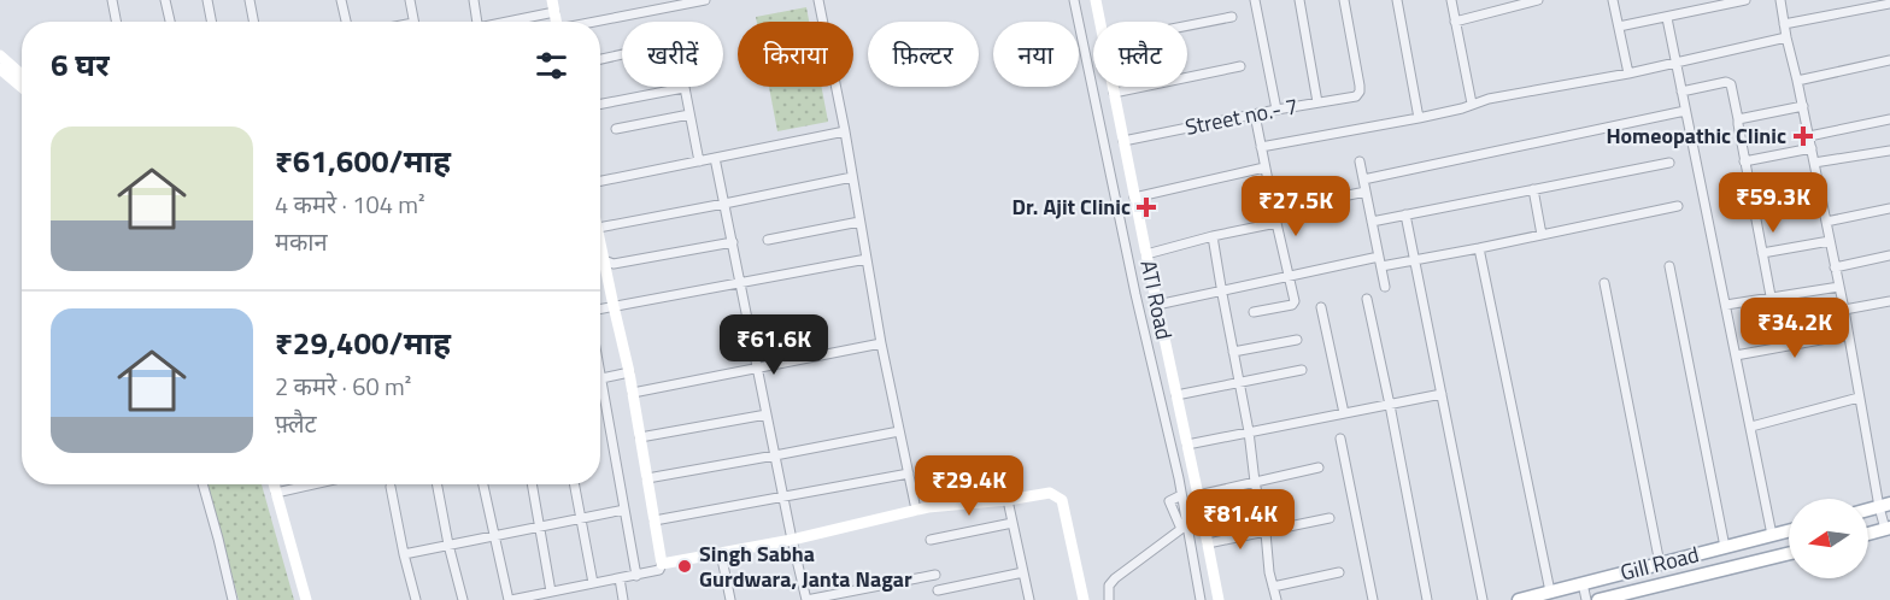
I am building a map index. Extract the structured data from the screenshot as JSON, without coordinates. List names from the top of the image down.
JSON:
{
  "streets": {
    "main road": ["Gill Road"],
    "street": ["Street no.- 7", "ATI Road"]
  },
  "crossings": [
    ["Street no.- 7", "ATI Road"]
  ],
  "places": {
    "health": ["Homeopathic Clinic", "Dr. Ajit Clinic"],
    "other": ["Singh Sabha Gurdwara, Janta Nagar"]
  },
  "north": "left",
  "page": {
    "chip": [
      "खरीदें",
      "किराया",
      "फ़िल्टर",
      "नया",
      "फ़्लैट"
    ],
    "heading": "6 घर",
    "list": [
      {
        "name": "₹61,600/माह",
        "note": "4 कमरे · 104 m² · मकान"
      },
      {
        "name": "₹29,400/माह",
        "note": "2 कमरे · 60 m² · फ़्लैट"
      }
    ],
    "price": [
      "₹59.3K",
      "₹27.5K",
      "₹34.2K",
      "₹61.6K",
      "₹29.4K",
      "₹81.4K"
    ]
  }
}
